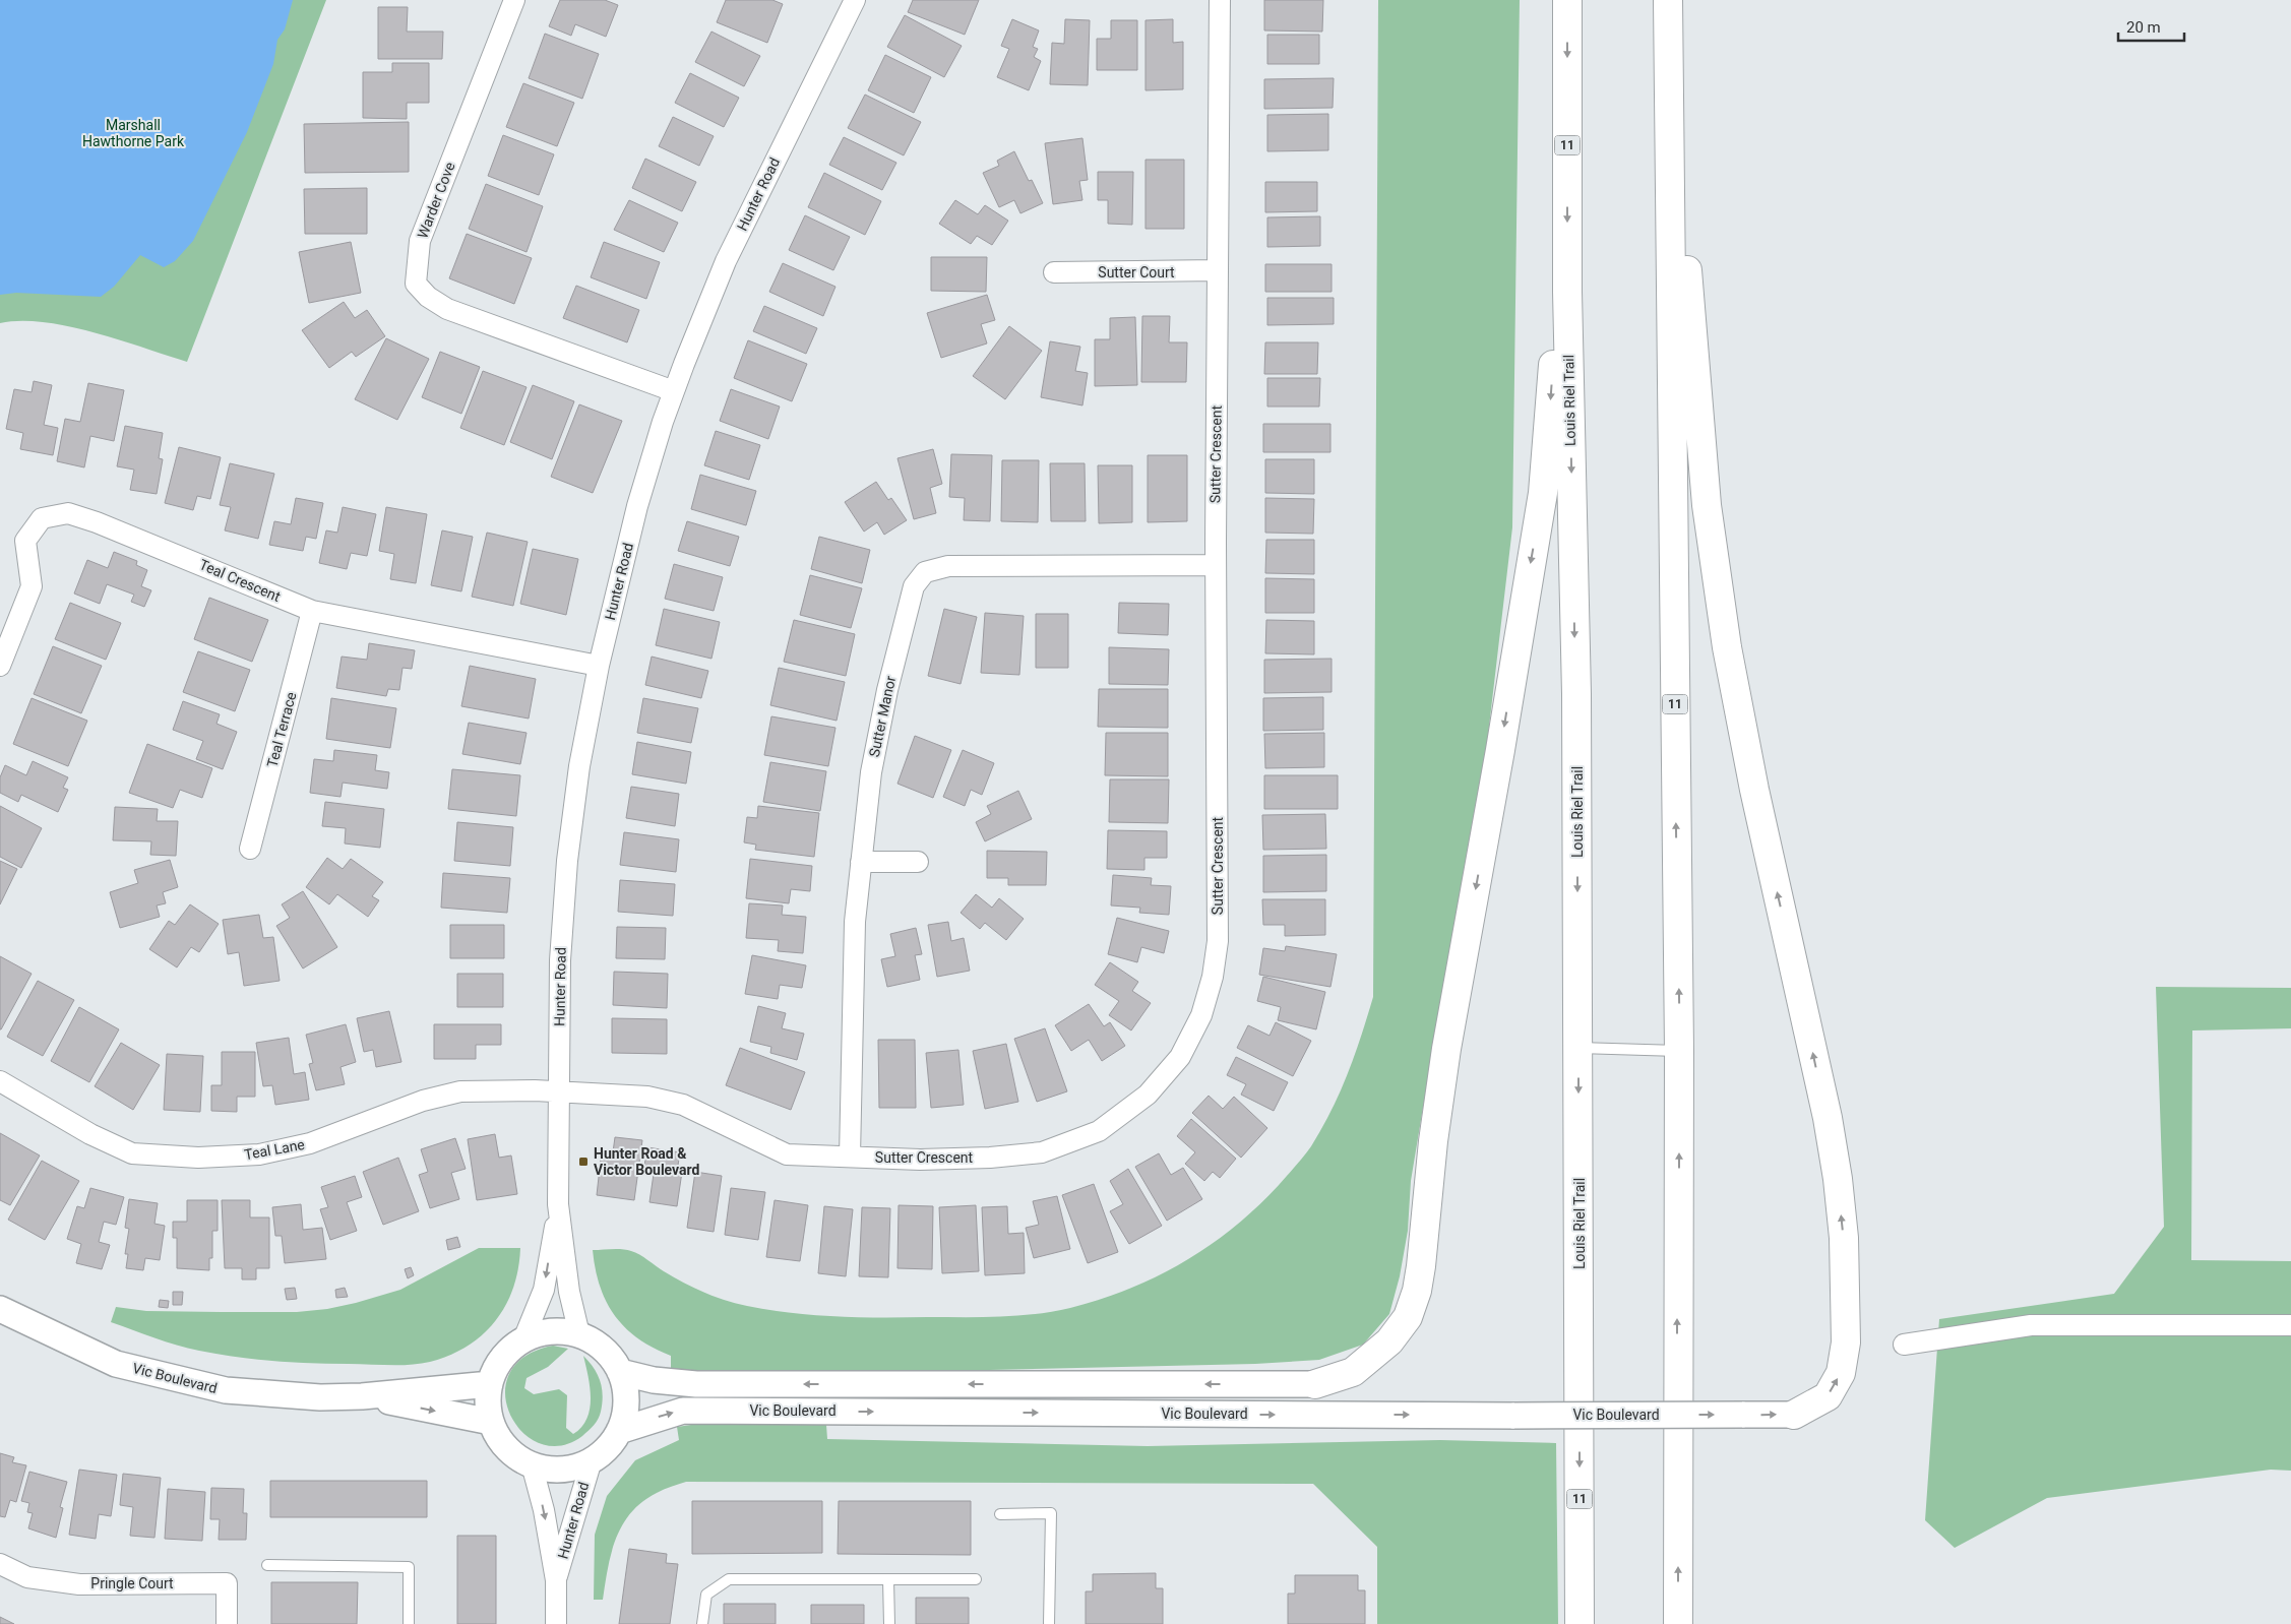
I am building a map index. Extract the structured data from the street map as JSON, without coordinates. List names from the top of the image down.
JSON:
{
  "streets": {
    "highway": ["11", "Louis Riel Trail"],
    "street": [
      "Hunter Road",
      "Warder Cove",
      "Sutter Court",
      "Sutter Crescent",
      "Teal Crescent",
      "Sutter Manor",
      "Teal Terrace",
      "Teal Lane",
      "Vic Boulevard",
      "Pringle Court"
    ]
  },
  "crossings": [
    ["Hunter Road", "Warder Cove"],
    ["Hunter Road", "Sutter Crescent"],
    ["Hunter Road", "Teal Crescent"],
    ["Hunter Road", "Teal Lane"],
    ["Hunter Road", "Vic Boulevard"],
    ["Sutter Court", "Sutter Crescent"],
    ["Sutter Crescent", "Sutter Manor"],
    ["Sutter Crescent", "Teal Lane"],
    ["Teal Crescent", "Teal Terrace"]
  ],
  "parks": ["Marshall Hawthorne Park"],
  "places": {
    "transit": ["Hunter Road & Victor Boulevard"]
  },
  "scale_bar": "20 m"
}
